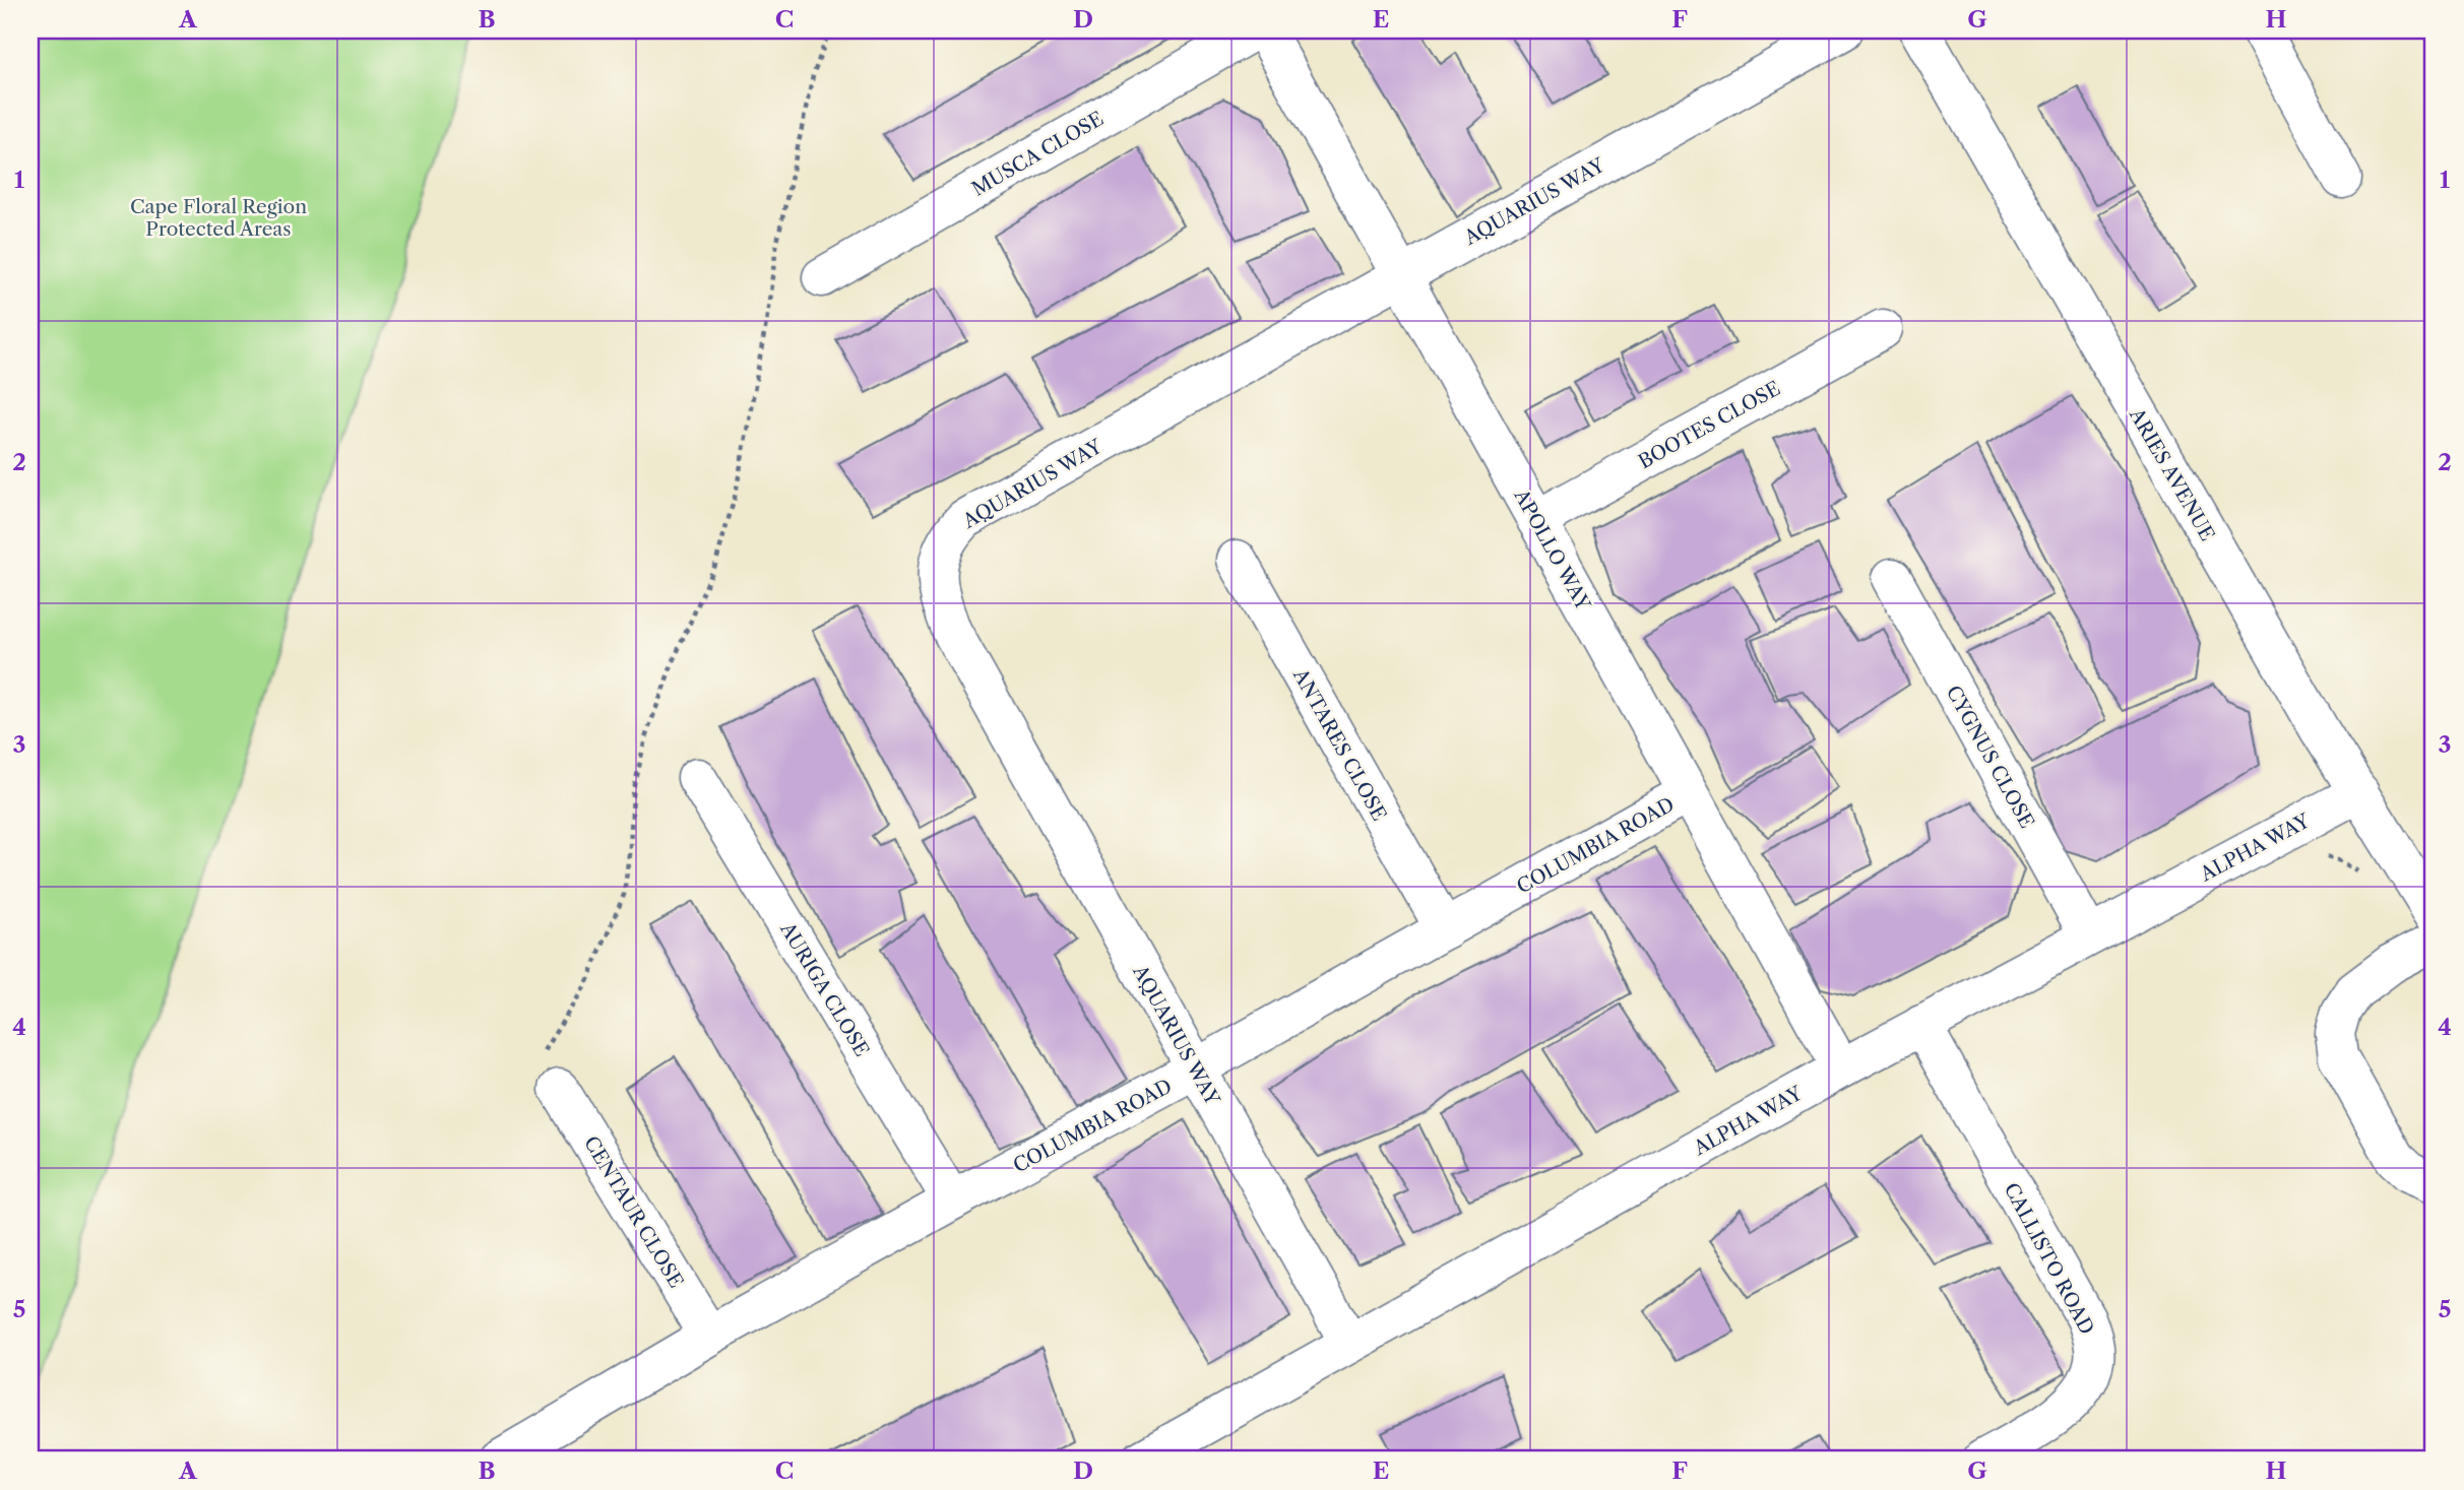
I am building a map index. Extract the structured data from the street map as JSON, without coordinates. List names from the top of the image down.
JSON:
{
  "streets": {
    "street": [
      "MUSCA CLOSE",
      "AQUARIUS WAY",
      "BOOTES CLOSE",
      "ARIES AVENUE",
      "APOLLO WAY",
      "ANTARES CLOSE",
      "CYGNUS CLOSE",
      "COLUMBIA ROAD",
      "ALPHA WAY",
      "AURIGA CLOSE",
      "CENTAUR CLOSE",
      "CALLISTO ROAD"
    ]
  },
  "crossings": [
    ["AQUARIUS WAY", "APOLLO WAY"],
    ["AQUARIUS WAY", "COLUMBIA ROAD"],
    ["AQUARIUS WAY", "ALPHA WAY"],
    ["BOOTES CLOSE", "APOLLO WAY"],
    ["ARIES AVENUE", "ALPHA WAY"],
    ["APOLLO WAY", "COLUMBIA ROAD"],
    ["APOLLO WAY", "ALPHA WAY"],
    ["ANTARES CLOSE", "COLUMBIA ROAD"],
    ["CYGNUS CLOSE", "ALPHA WAY"],
    ["COLUMBIA ROAD", "AURIGA CLOSE"],
    ["COLUMBIA ROAD", "CENTAUR CLOSE"],
    ["ALPHA WAY", "CALLISTO ROAD"]
  ],
  "parks": ["Cape Floral Region Protected Areas"],
  "grid": {
    "columns": [
      "A",
      "B",
      "C",
      "D",
      "E",
      "F",
      "G",
      "H"
    ],
    "rows": [
      "1",
      "2",
      "3",
      "4",
      "5"
    ]
  }
}
